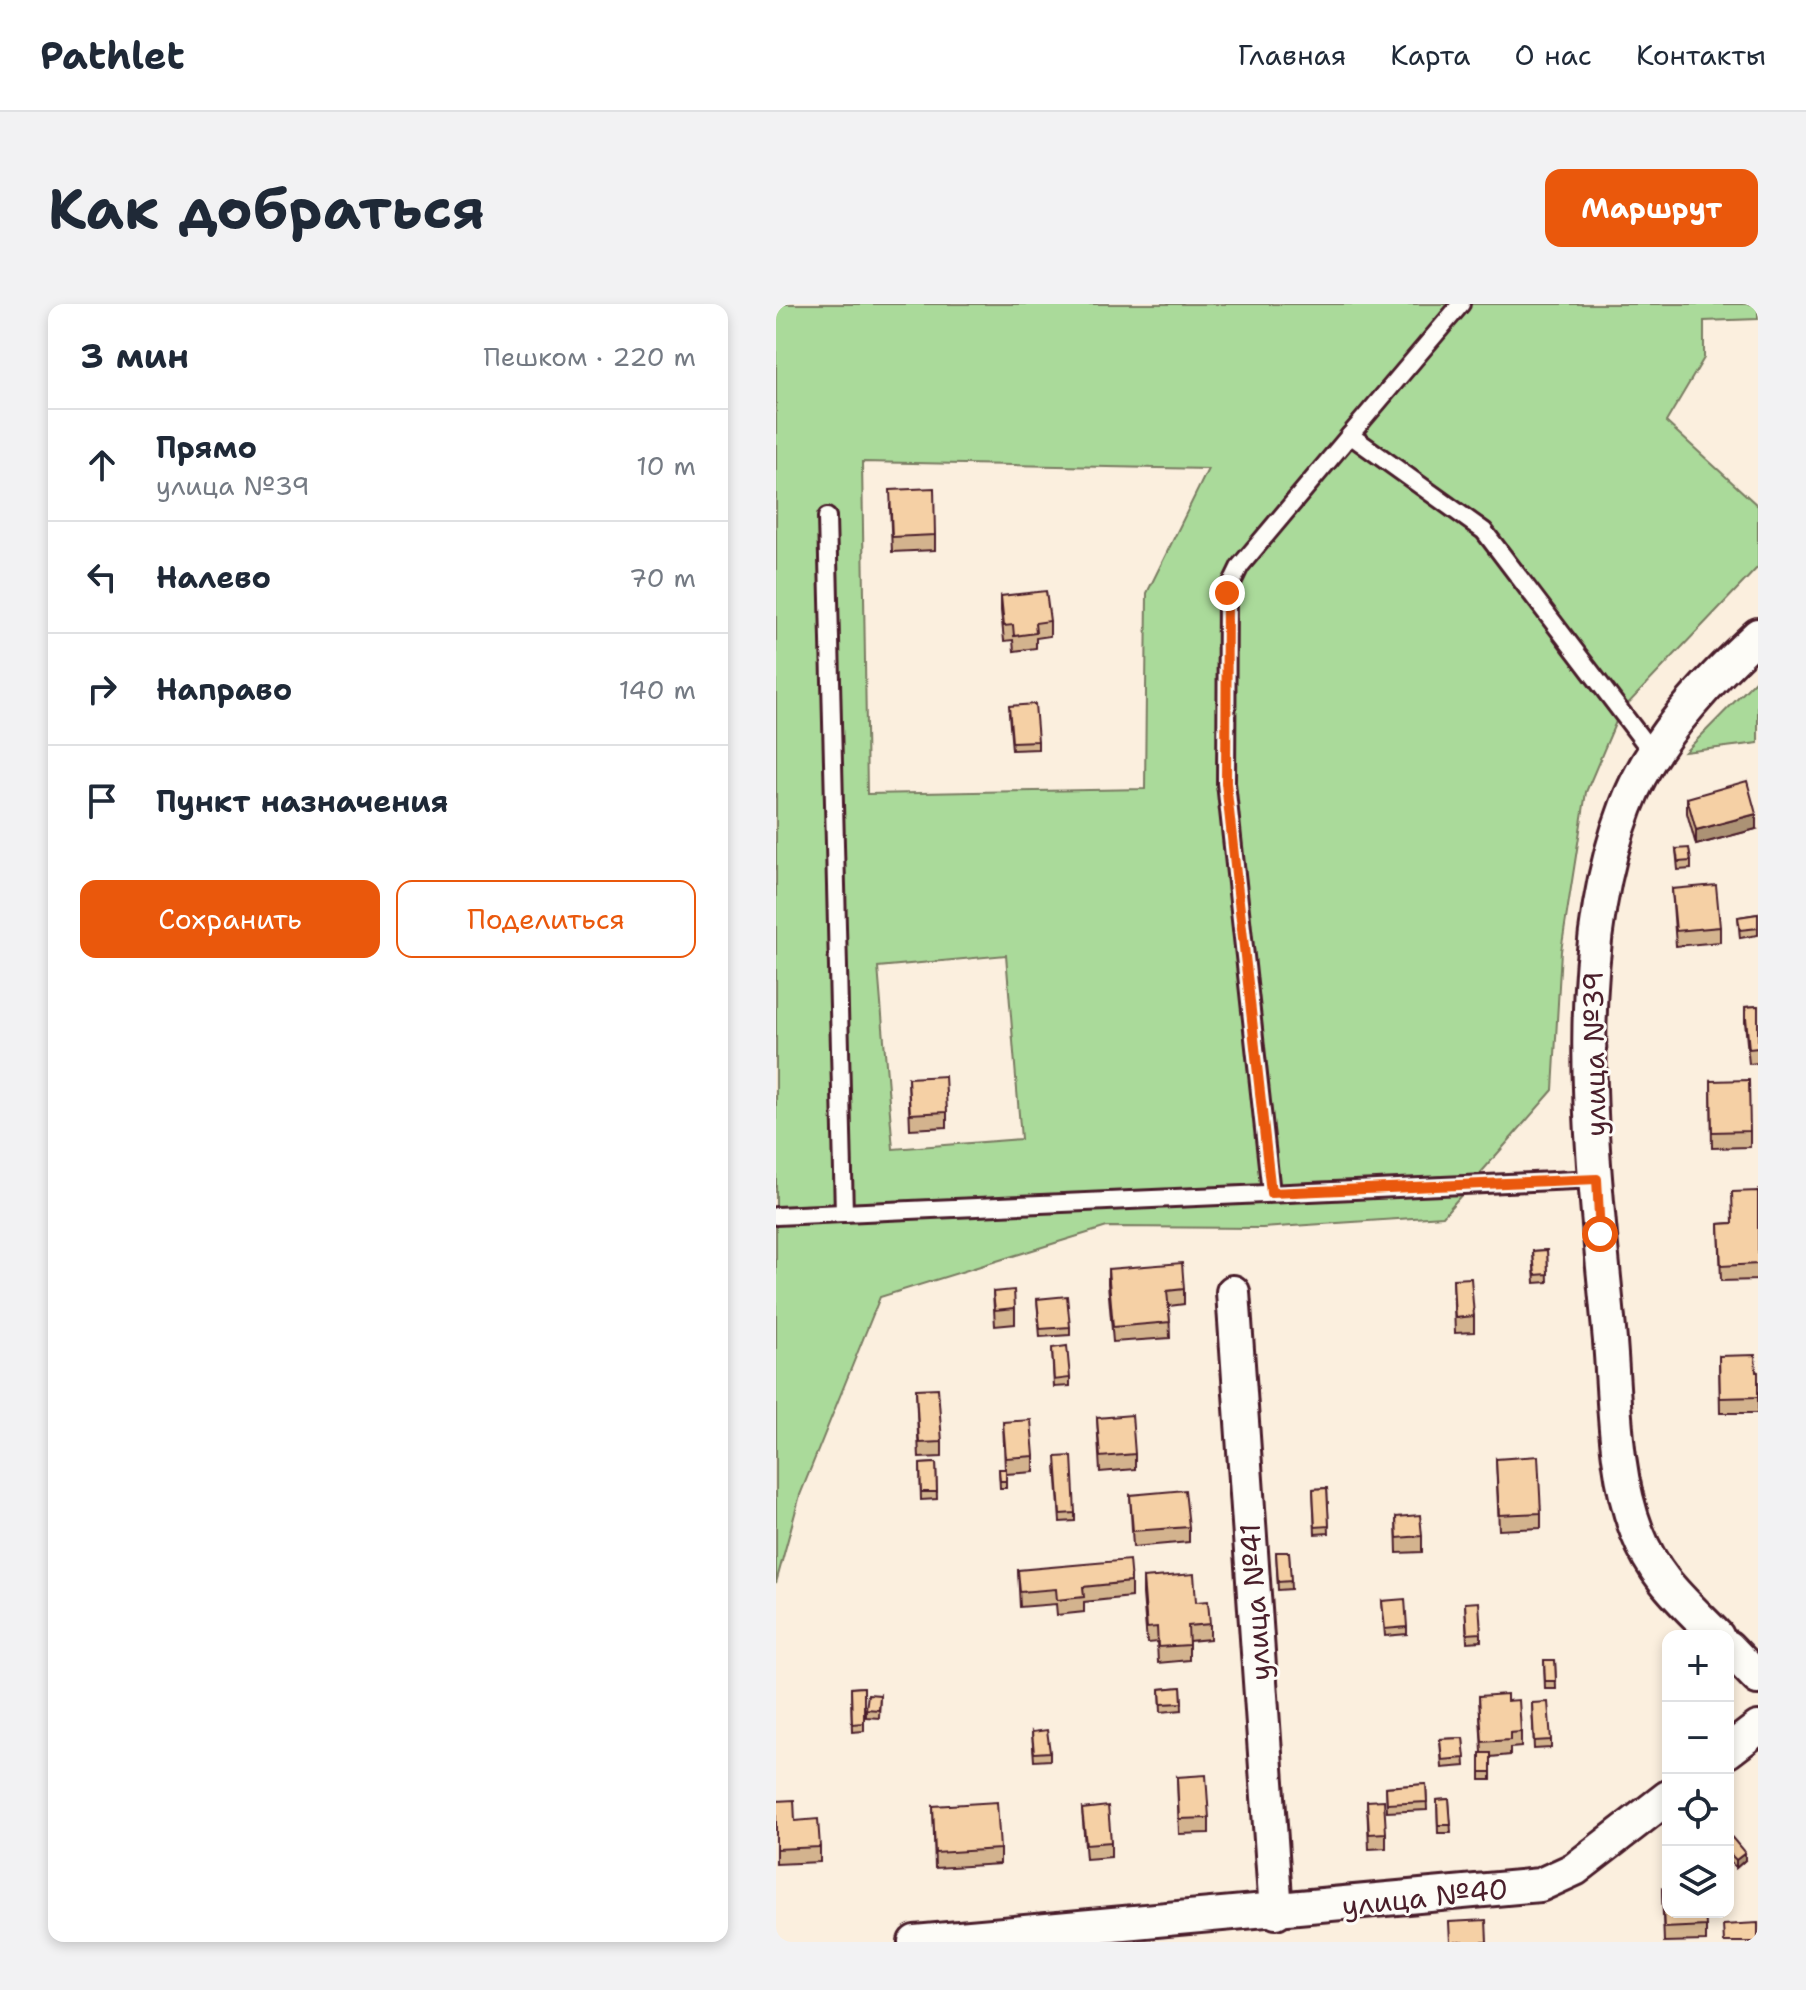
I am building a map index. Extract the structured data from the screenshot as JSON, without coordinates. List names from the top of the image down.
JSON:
{
  "streets": {
    "street": ["улица №39", "улица №41", "улица №40"]
  },
  "crossings": [
    ["улица №41", "улица №40"]
  ],
  "page": {
    "header": "Pathlet",
    "nav": [
      "Главная",
      "Карта",
      "О нас",
      "Контакты"
    ],
    "buttons": [
      "Маршрут",
      ["Сохранить", "Поделиться"]
    ],
    "title": "Как добраться",
    "heading": ["3 мин", "Пешком · 220 m"],
    "list": [
      ["Прямо", "улица №39", "10 m"],
      ["Налево", "70 m"],
      ["Направо", "140 m"],
      "Пункт назначения"
    ],
    "map_buttons": ["+", "−"]
  }
}
